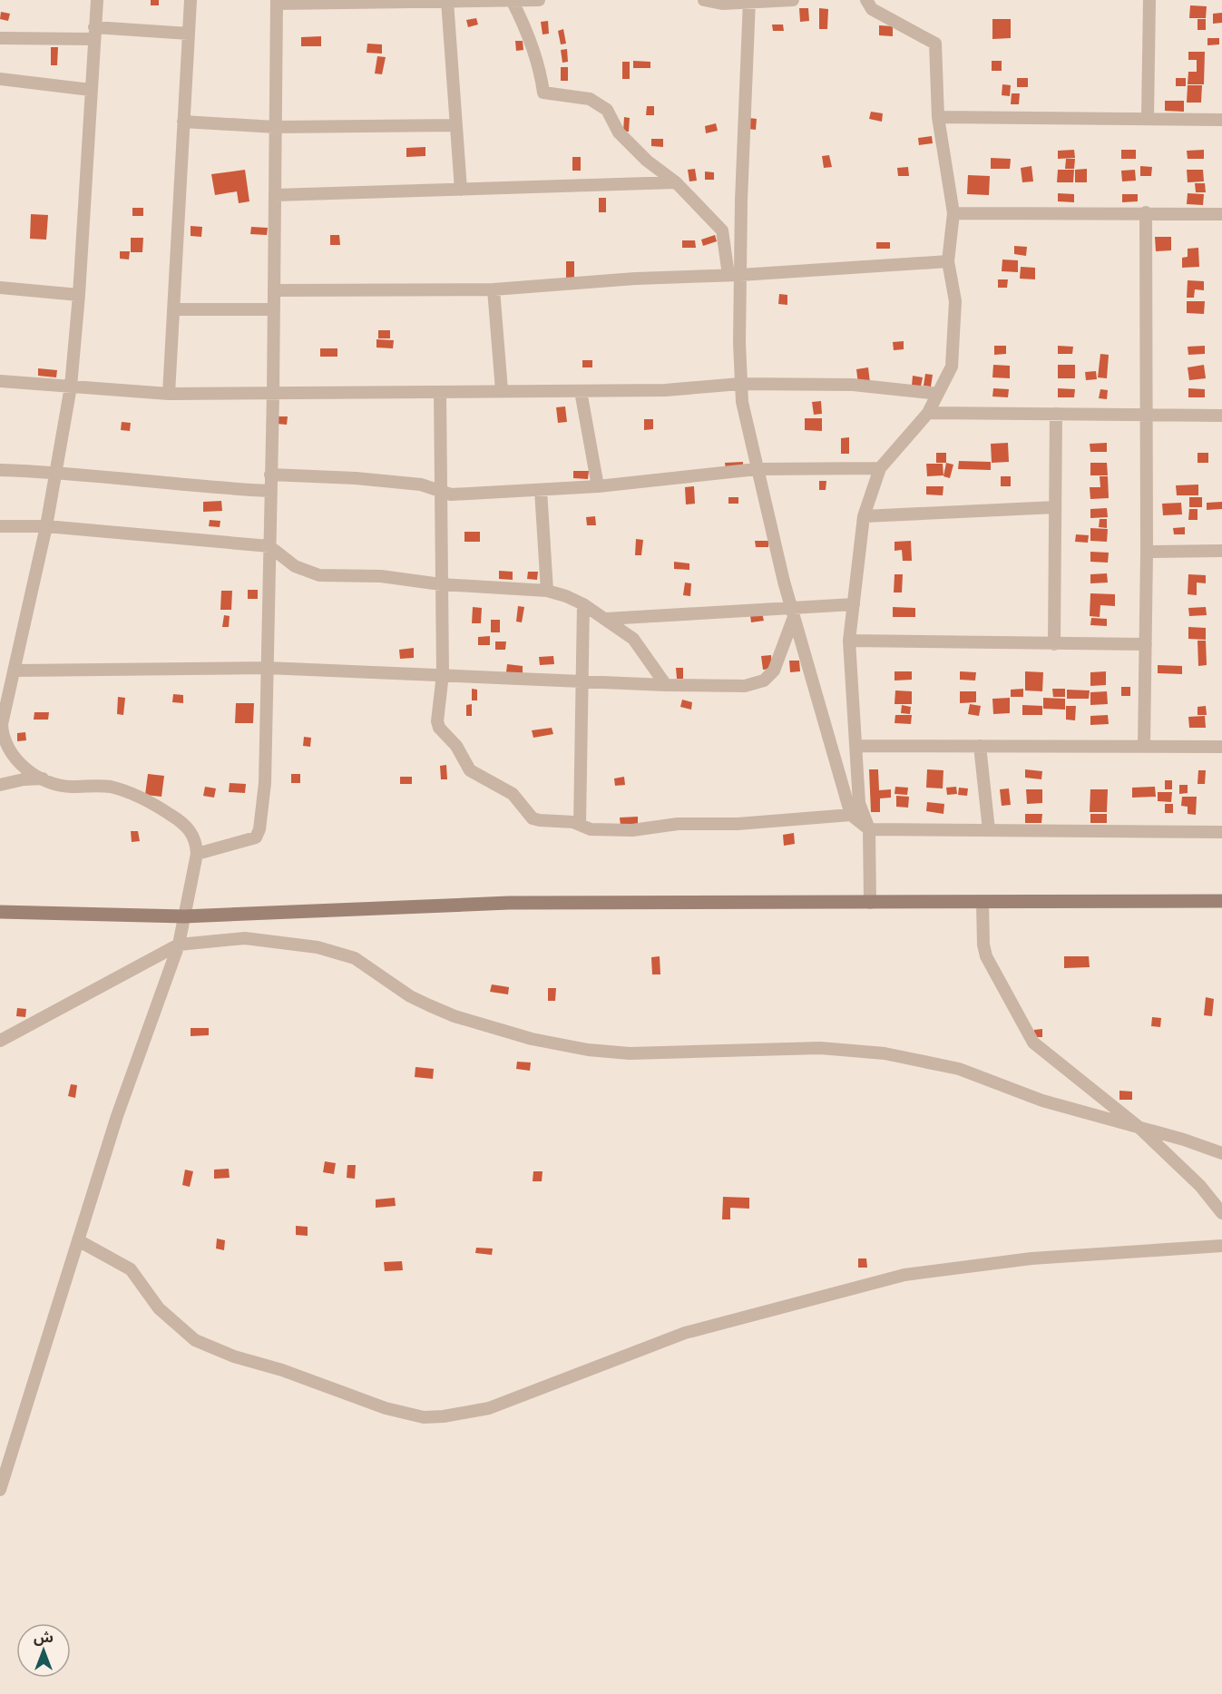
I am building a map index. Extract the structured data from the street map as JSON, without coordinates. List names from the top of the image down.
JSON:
{
  "north": "top"
}
